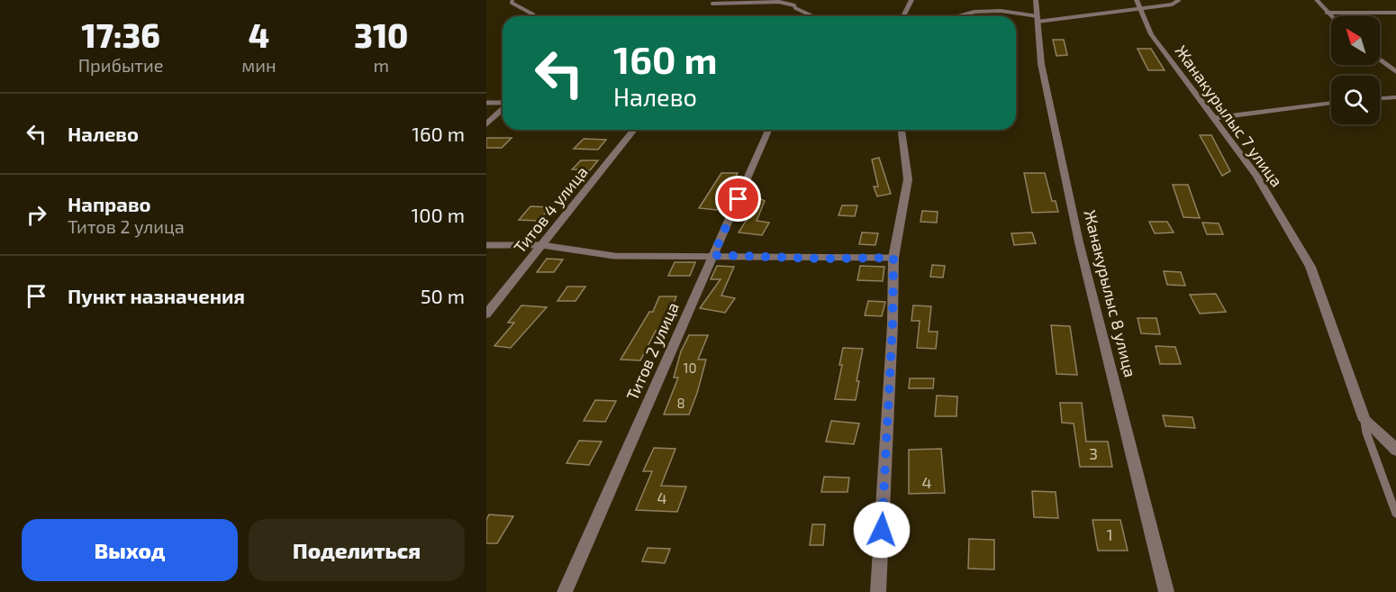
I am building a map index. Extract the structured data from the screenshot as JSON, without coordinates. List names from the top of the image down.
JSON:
{
  "streets": {
    "street": [
      "Жанакурылыс 7 улица",
      "Титов 4 улица",
      "Жанакурылыс 8 улица",
      "Титов 2 улица"
    ]
  },
  "house_numbers": [
    "10",
    "8",
    "3",
    "4",
    "4",
    "1"
  ],
  "north": "top left",
  "page": {
    "eta": [
      "17:36",
      "Прибытие",
      "4",
      "мин",
      "310",
      "m"
    ],
    "turn": ["160 m", "Налево"],
    "list": [
      {
        "name": "Налево",
        "value": "160 m"
      },
      {
        "name": "Направо",
        "note": "Титов 2 улица",
        "value": "100 m"
      },
      {
        "name": "Пункт назначения",
        "value": "50 m"
      }
    ],
    "buttons": ["Выход", "Поделиться"]
  }
}
